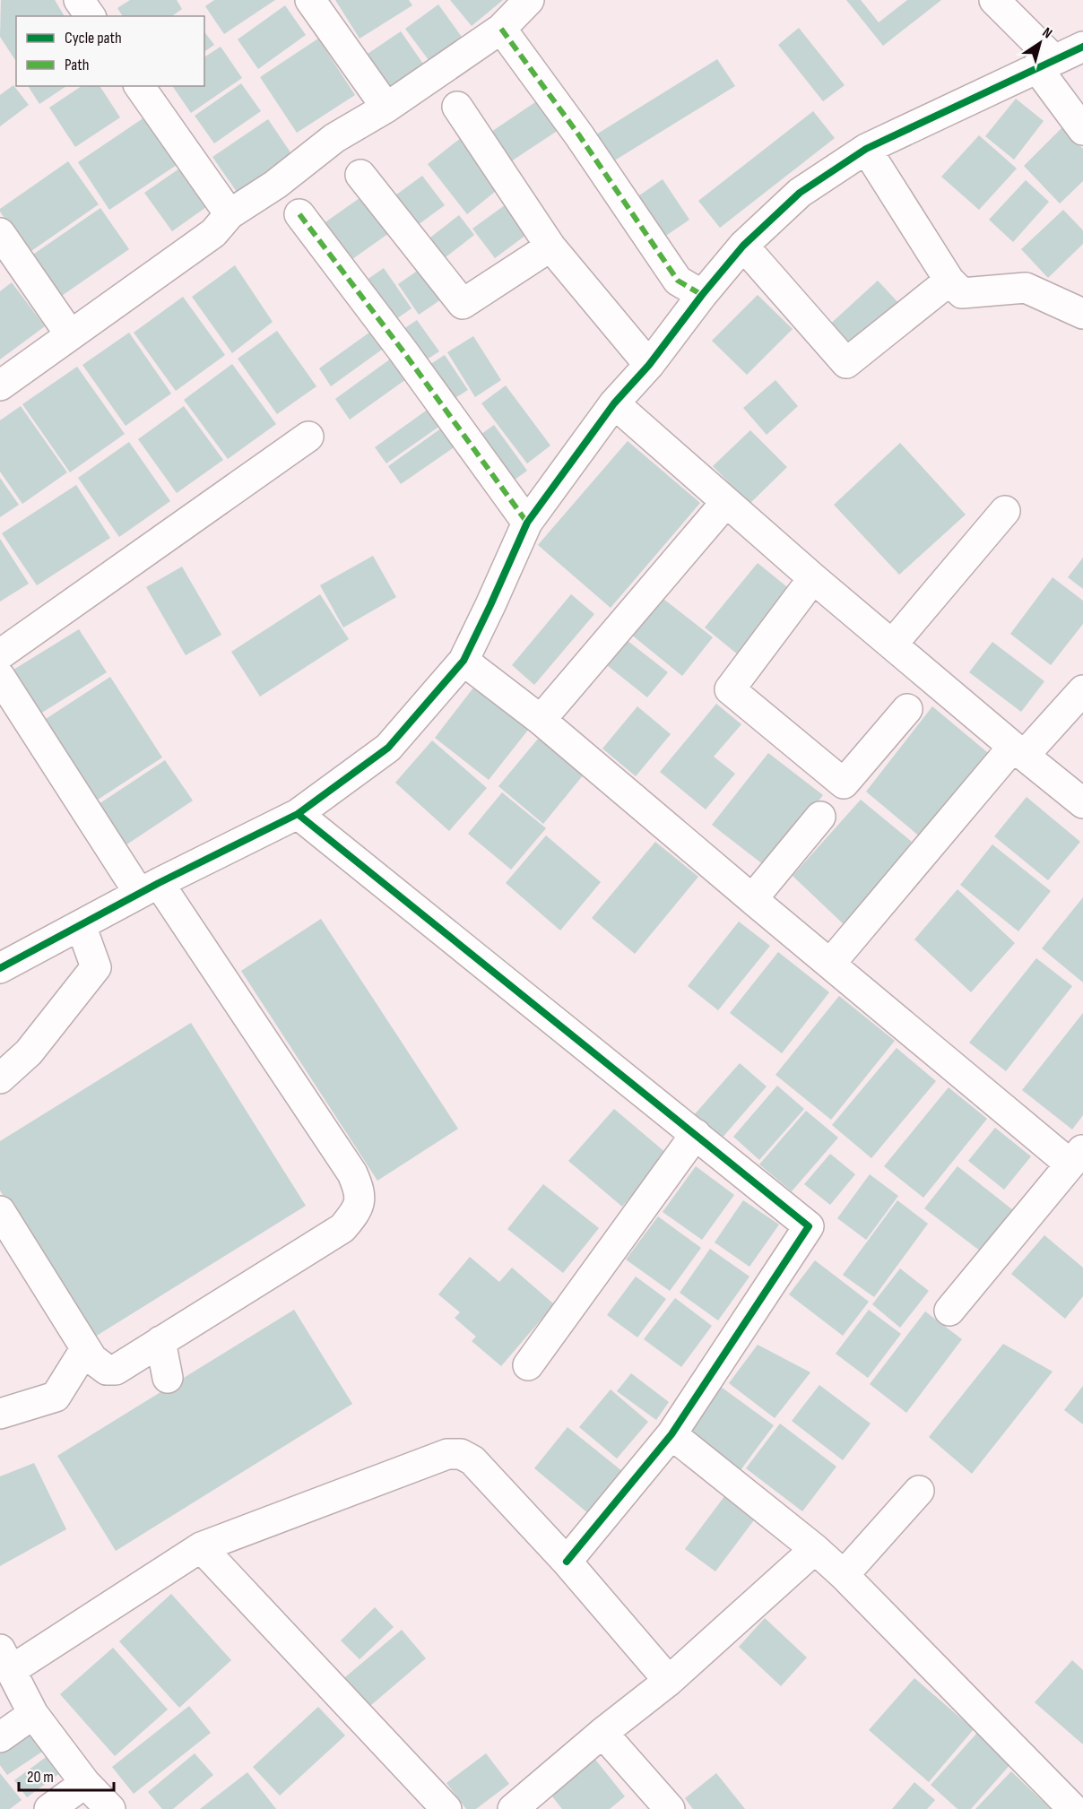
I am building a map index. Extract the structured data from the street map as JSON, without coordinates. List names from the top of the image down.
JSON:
{
  "legend": ["Cycle path", "Path"],
  "scale_bar": "20 m",
  "north": "top right"
}
